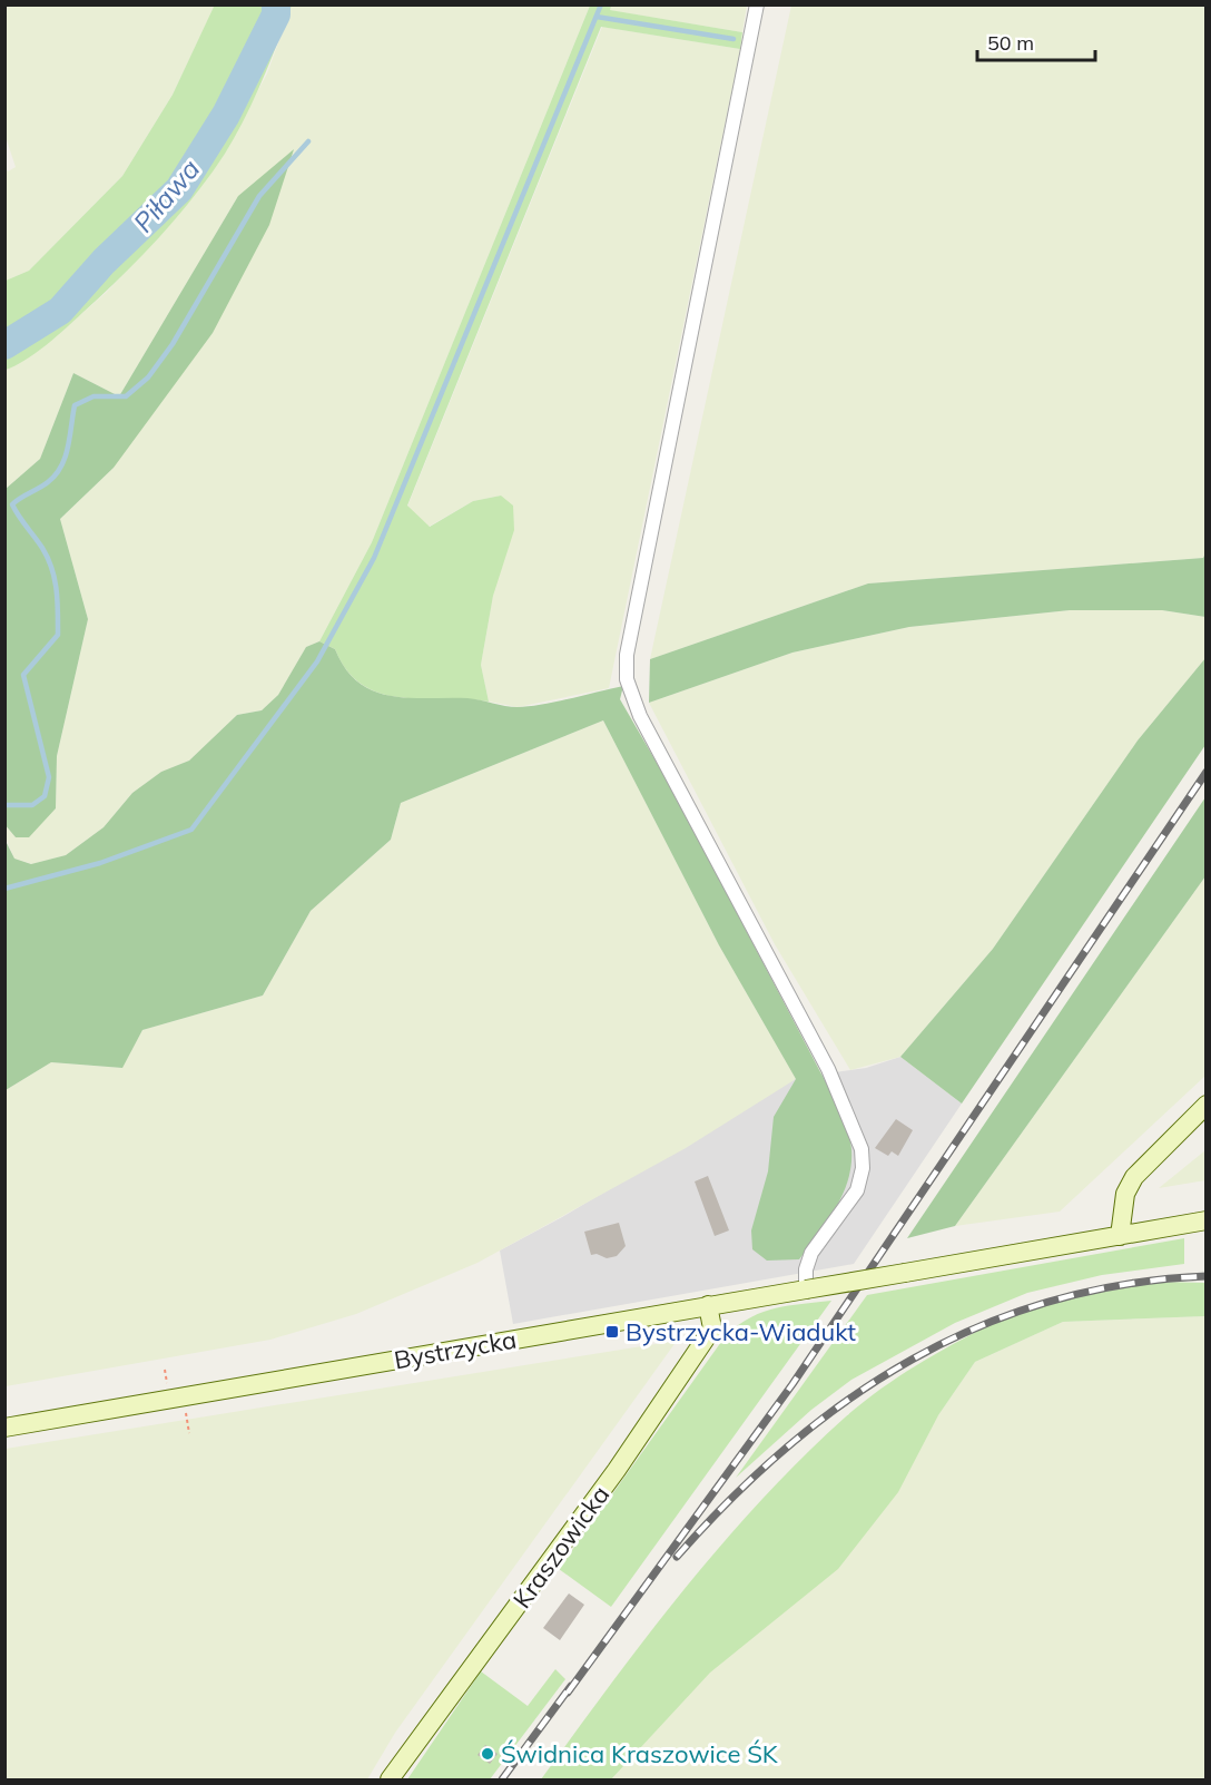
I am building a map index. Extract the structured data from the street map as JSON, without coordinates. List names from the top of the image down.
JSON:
{
  "streets": {
    "street": ["Bystrzycka", "Kraszowicka"]
  },
  "crossings": [
    ["Bystrzycka", "Kraszowicka"]
  ],
  "water": ["Piława"],
  "places": {
    "transit": ["Bystrzycka-Wiadukt"],
    "other": ["Świdnica Kraszowice ŚK"]
  },
  "scale_bar": "50 m"
}
